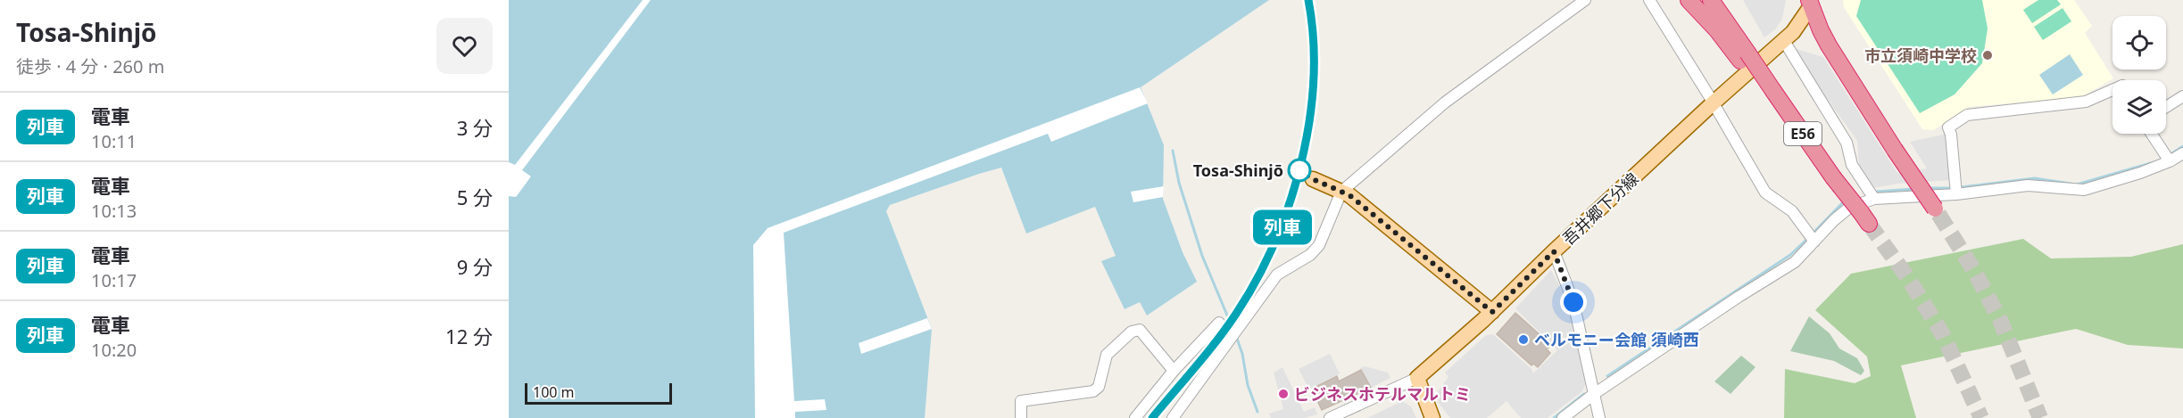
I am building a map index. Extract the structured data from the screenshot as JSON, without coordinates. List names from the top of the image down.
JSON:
{
  "streets": {
    "highway": ["E56"],
    "main road": ["吾井郷下分線"]
  },
  "places": [
    "市立須崎中学校",
    "Tosa-Shinjō",
    "ベルモニー会館 須崎西",
    "ビジネスホテルマルトミ"
  ],
  "scale_bar": "100 m",
  "page": {
    "heading": ["Tosa-Shinjō", "徒歩 · 4 分 · 260 m"],
    "on_map": "列車",
    "list": [
      {
        "mark": "列車",
        "name": "電車",
        "note": "10:11",
        "value": "3 分"
      },
      {
        "mark": "列車",
        "name": "電車",
        "note": "10:13",
        "value": "5 分"
      },
      {
        "mark": "列車",
        "name": "電車",
        "note": "10:17",
        "value": "9 分"
      },
      {
        "mark": "列車",
        "name": "電車",
        "note": "10:20",
        "value": "12 分"
      }
    ],
    "scale": "100 m"
  }
}
